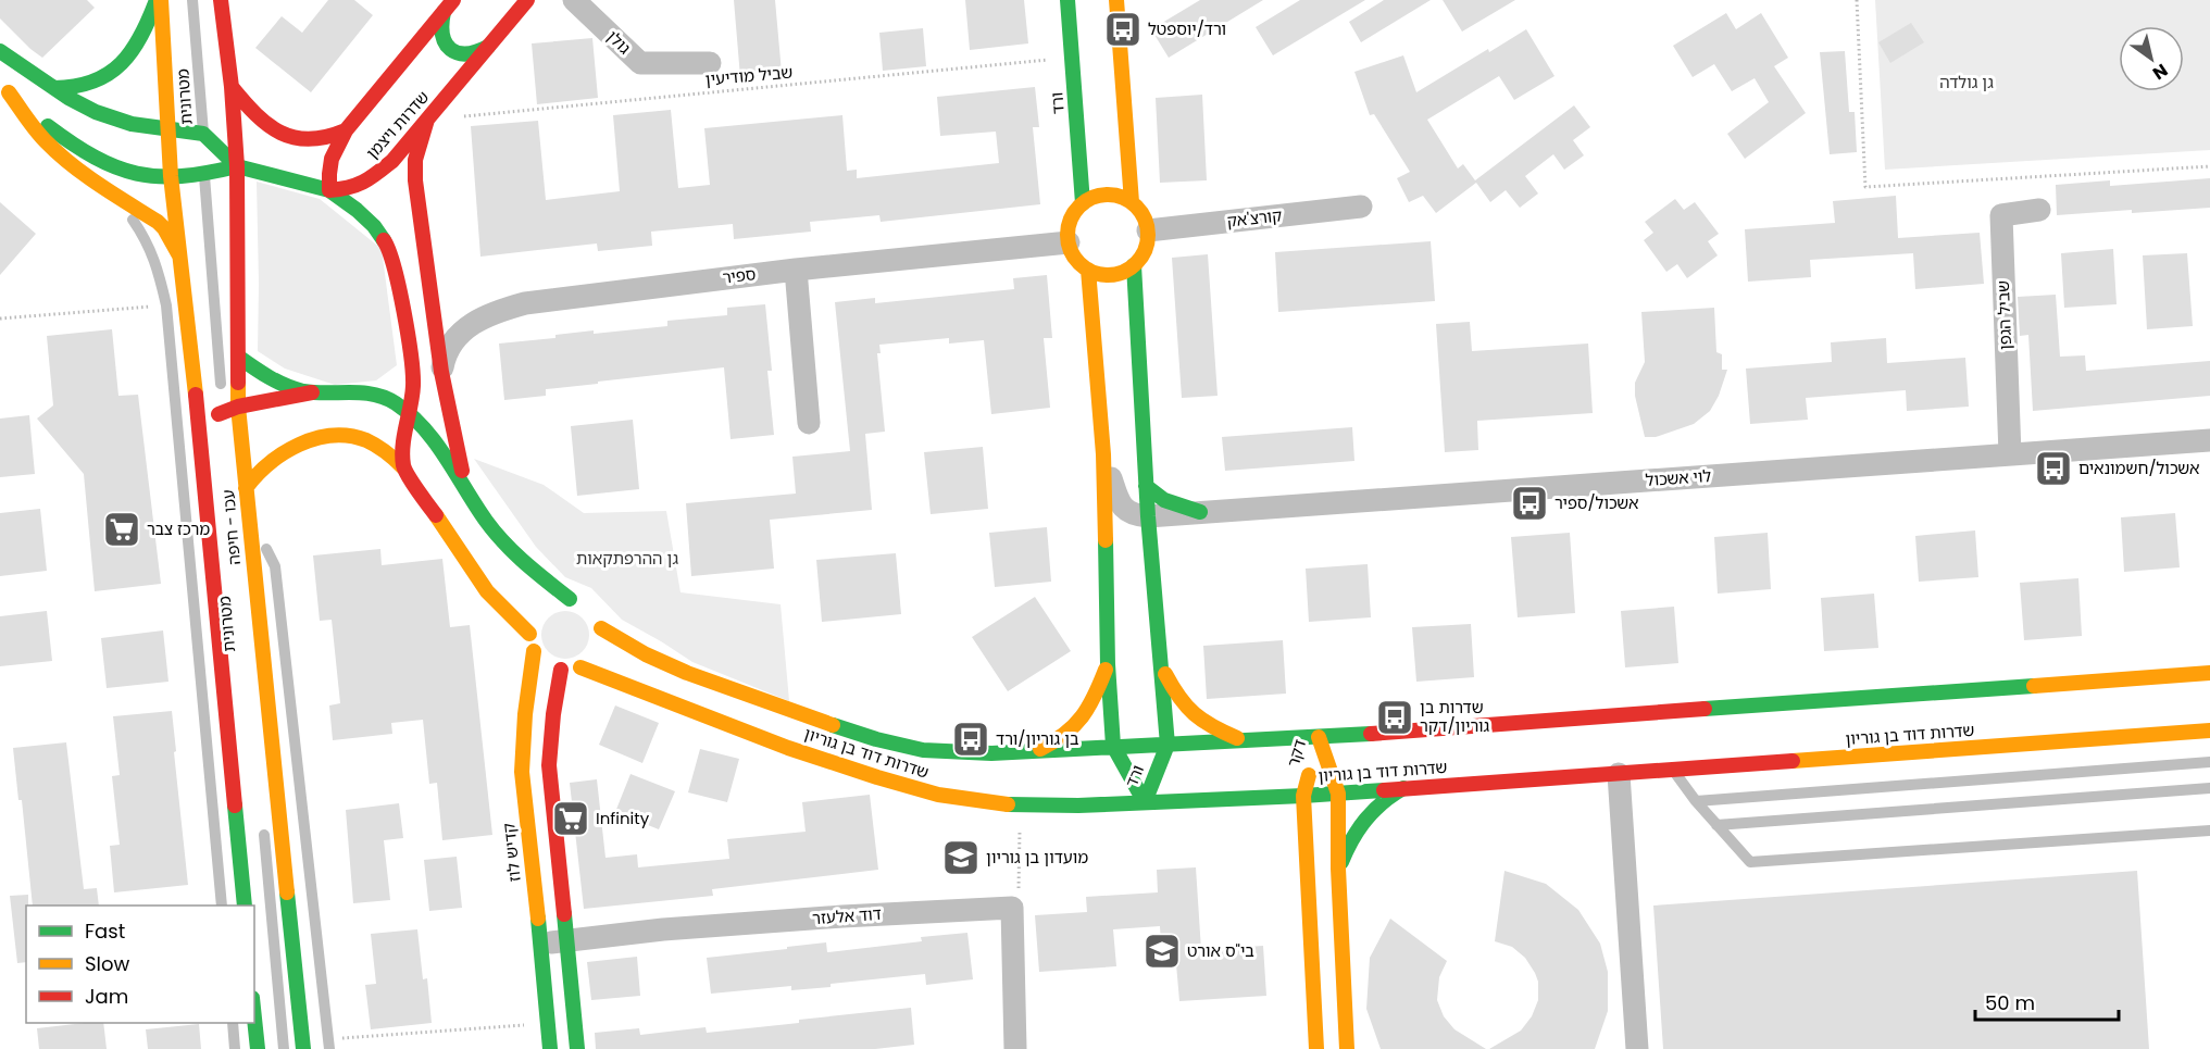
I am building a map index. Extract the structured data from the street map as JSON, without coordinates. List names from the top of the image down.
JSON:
{
  "streets": {
    "main road": [
      "ורד",
      "שדרות ויצמן",
      "עכו - חיפה",
      "שדרות דוד בן גוריון",
      "דקר",
      "קדיש לוז"
    ],
    "street": [
      "גולן",
      "קורצ'אק",
      "ספיר",
      "שביל הגפן",
      "לוי אשכול",
      "דוד אלעזר"
    ],
    "lane": ["מטרונית"],
    "path": ["שביל מודיעין"]
  },
  "crossings": [
    ["שביל מודיעין", "ורד"],
    ["שביל מודיעין", "שדרות ויצמן"],
    ["ורד", "קורצ'אק"],
    ["ורד", "ספיר"],
    ["ורד", "לוי אשכול"],
    ["ורד", "שדרות דוד בן גוריון"],
    ["קורצ'אק", "ספיר"],
    ["שביל הגפן", "לוי אשכול"],
    ["שדרות דוד בן גוריון", "דקר"],
    ["קדיש לוז", "דוד אלעזר"]
  ],
  "parks": ["גן גולדה", "גן ההרפתקאות"],
  "places": {
    "bus stop": [
      "ורד/יוספטל",
      "אשכול/חשמונאים",
      "אשכול/ספיר",
      "שדרות בן גוריון/דקר",
      "בן גוריון/ורד"
    ],
    "supermarket": ["מרכז צבר", "Infinity"],
    "school or university": ["מועדון בן גוריון", "בי\"ס אורט"]
  },
  "legend": ["Fast", "Slow", "Jam"],
  "scale_bar": "50 m",
  "north": "bottom right"
}
